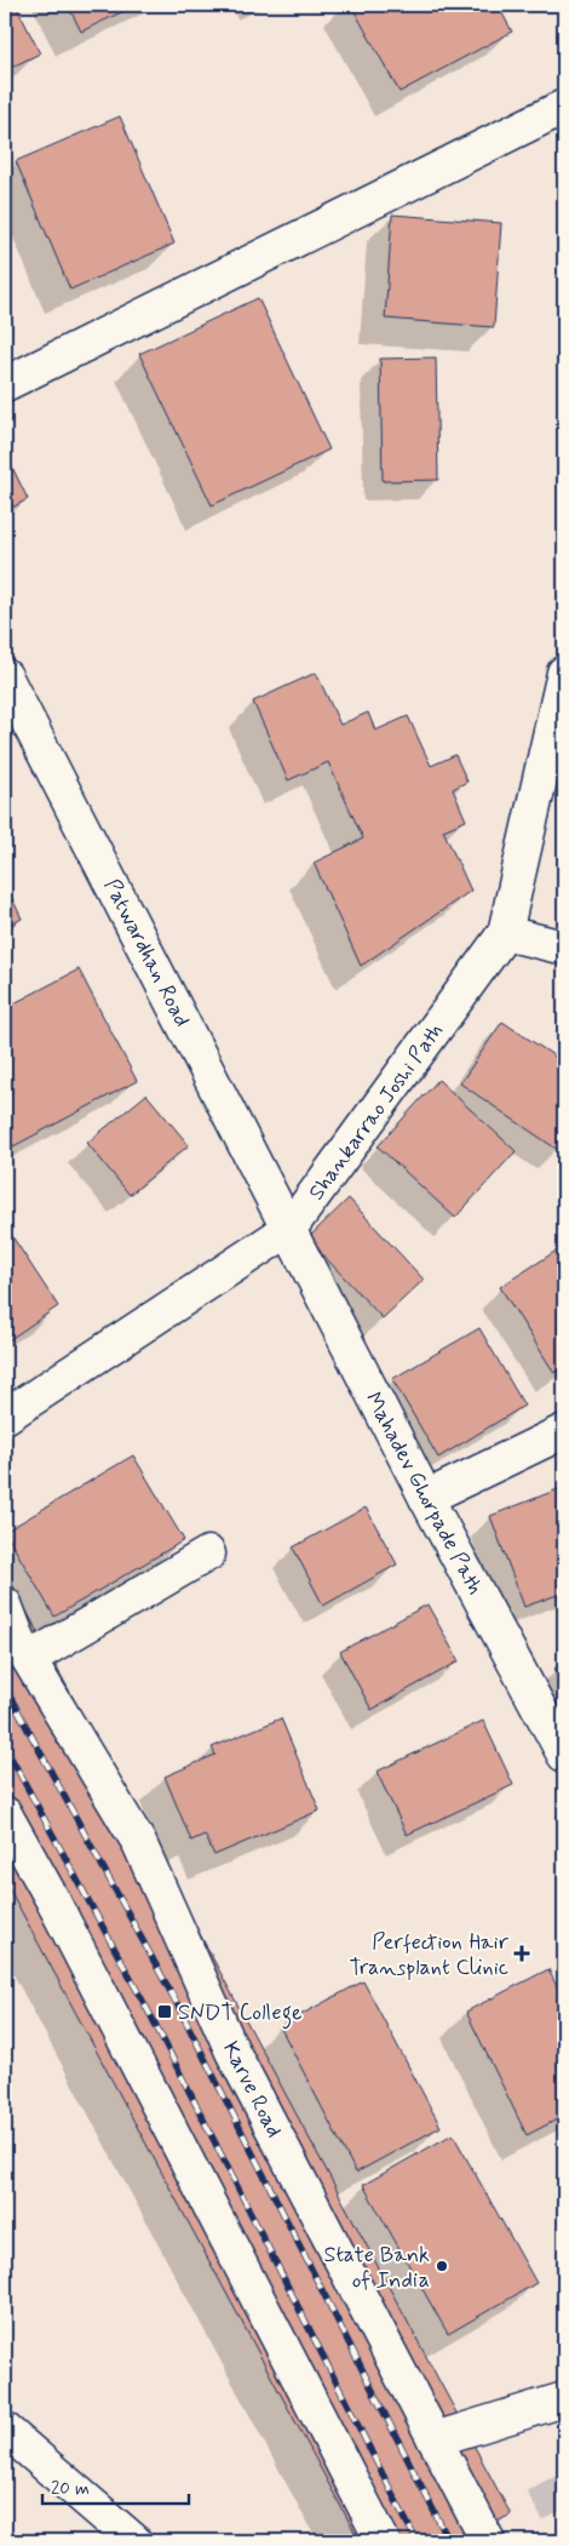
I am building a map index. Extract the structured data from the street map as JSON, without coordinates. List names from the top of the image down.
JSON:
{
  "streets": {
    "street": [
      "Patwardhan Road",
      "Shankarrao Joshi Path",
      "Mahadev Ghorpade Path",
      "Karve Road"
    ]
  },
  "crossings": [
    ["Patwardhan Road", "Shankarrao Joshi Path"],
    ["Patwardhan Road", "Mahadev Ghorpade Path"],
    ["Shankarrao Joshi Path", "Mahadev Ghorpade Path"]
  ],
  "places": {
    "health": ["Perfection Hair Transplant Clinic"],
    "transit": ["SNDT College"],
    "other": ["State Bank of India"]
  },
  "scale_bar": "20 m"
}
